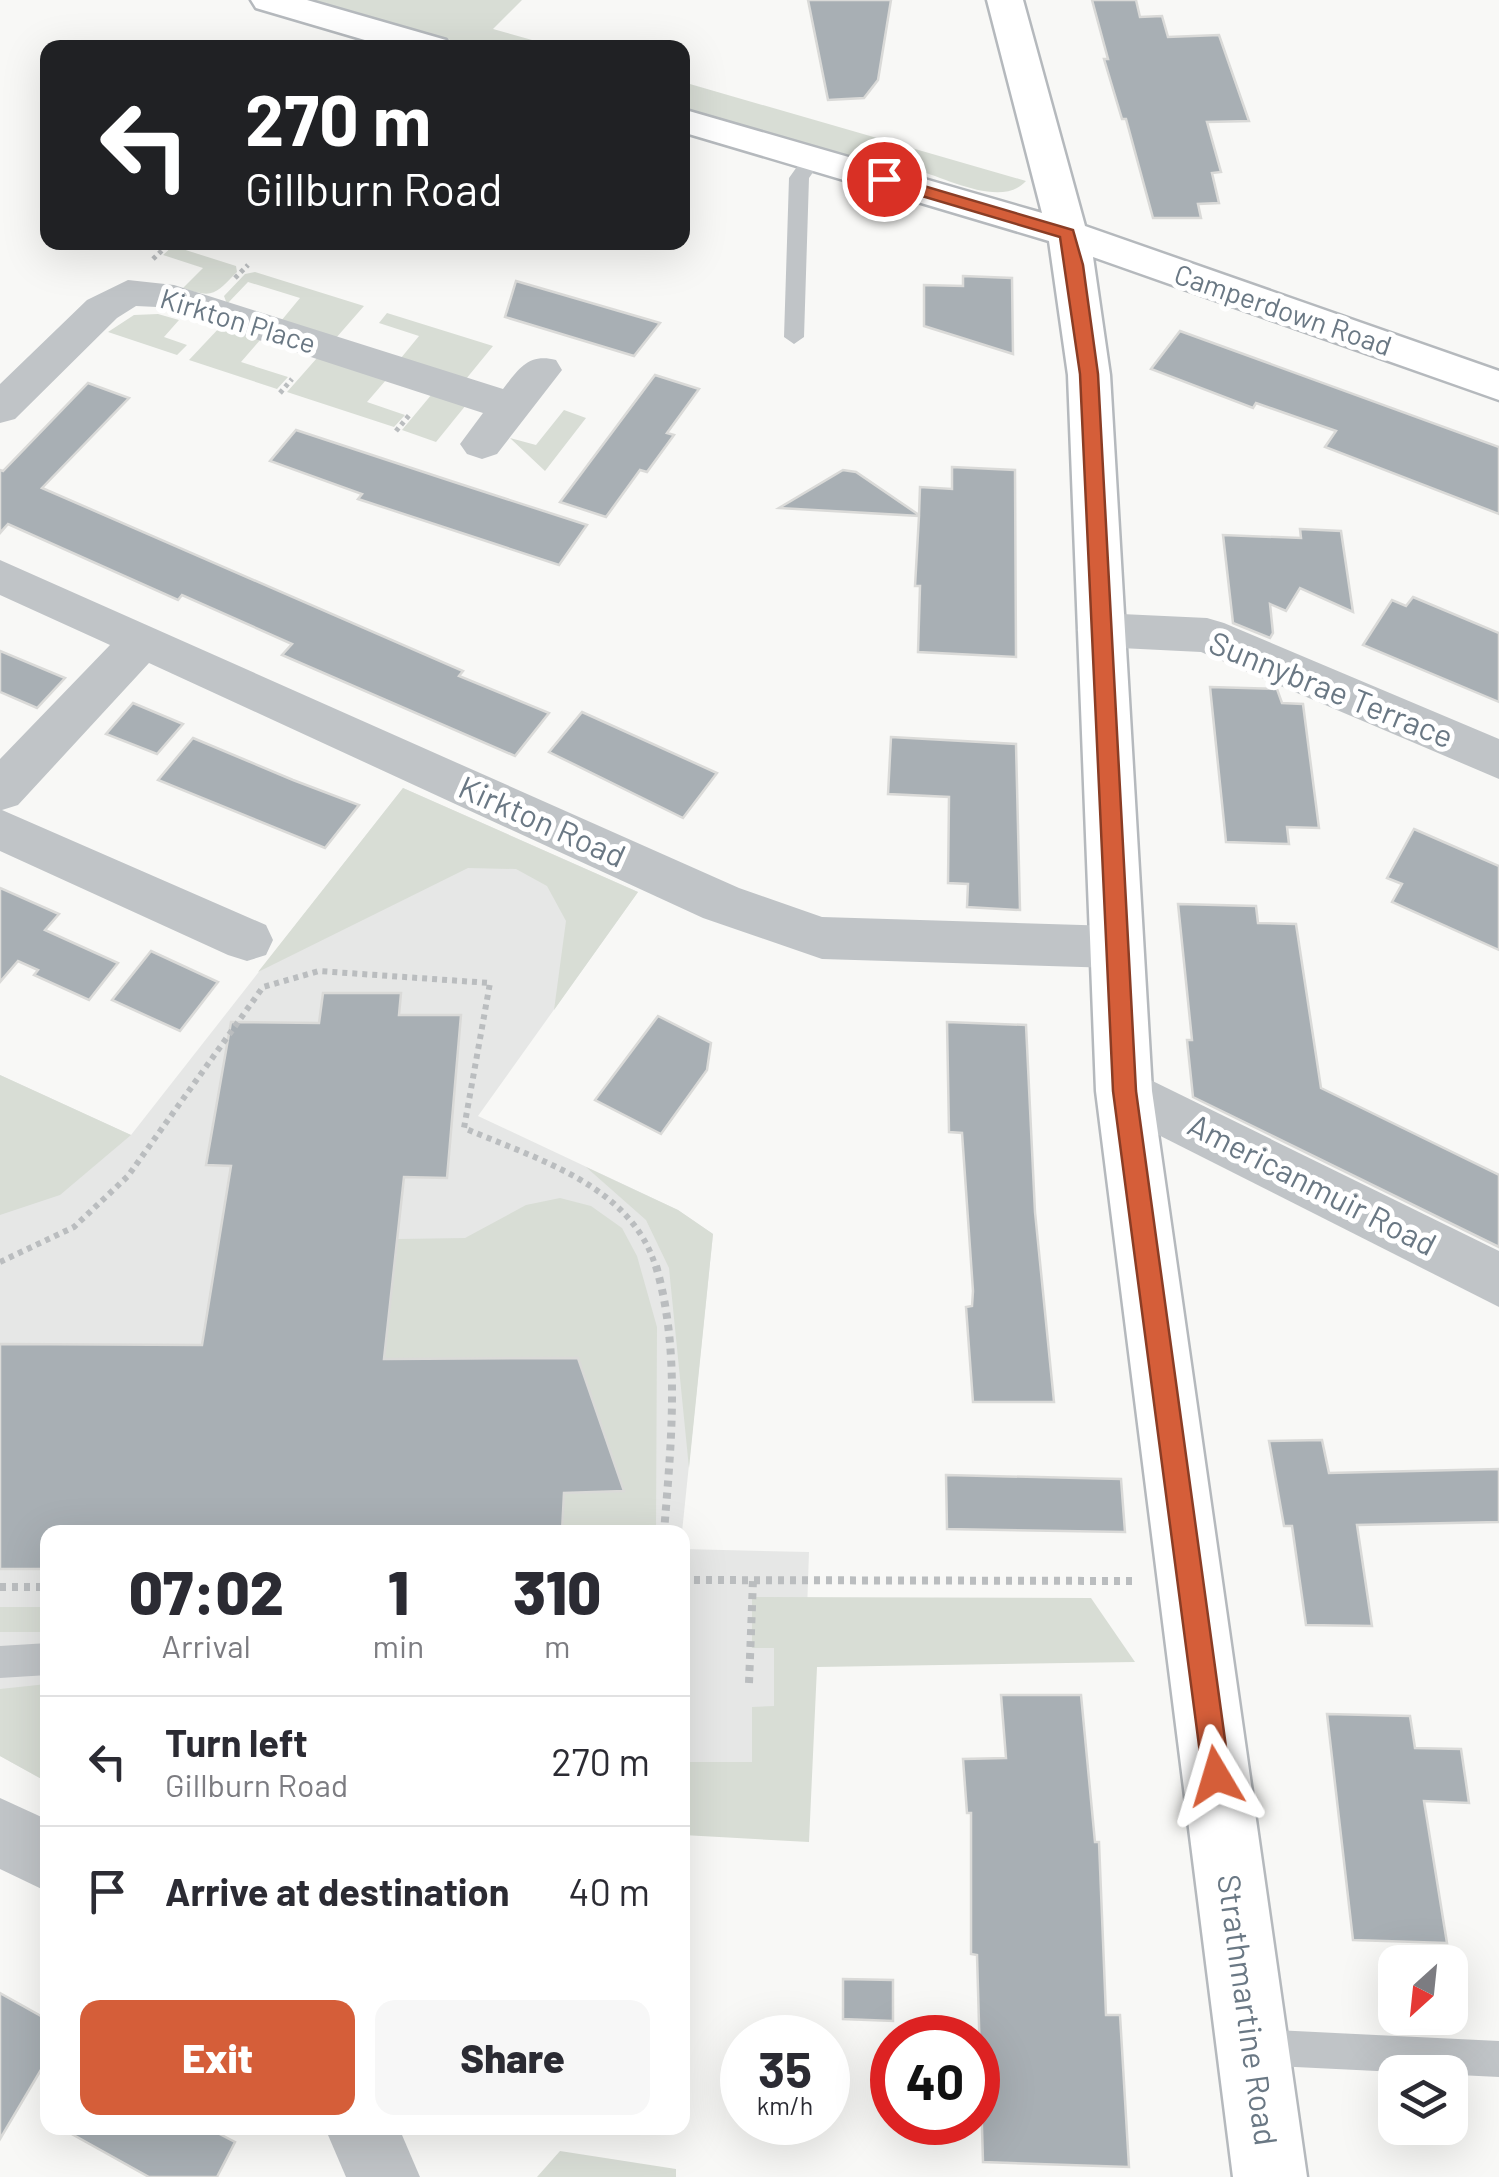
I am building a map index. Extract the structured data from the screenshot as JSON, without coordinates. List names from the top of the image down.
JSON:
{
  "streets": {
    "street": [
      "Camperdown Road",
      "Kirkton Place",
      "Sunnybrae Terrace",
      "Kirkton Road",
      "Americanmuir Road",
      "Strathmartine Road"
    ]
  },
  "crossings": [
    ["Camperdown Road", "Strathmartine Road"],
    ["Sunnybrae Terrace", "Strathmartine Road"],
    ["Kirkton Road", "Strathmartine Road"],
    ["Americanmuir Road", "Strathmartine Road"]
  ],
  "north": "bottom left",
  "page": {
    "turn": ["270 m", "Gillburn Road"],
    "eta": [
      "07:02",
      "Arrival",
      "1",
      "min",
      "310",
      "m"
    ],
    "list": [
      {
        "name": "Turn left",
        "note": "Gillburn Road",
        "value": "270 m"
      },
      {
        "name": "Arrive at destination",
        "value": "40 m"
      }
    ],
    "buttons": ["Exit", "Share"],
    "speed": "35 km/h",
    "limit": "40"
  }
}
